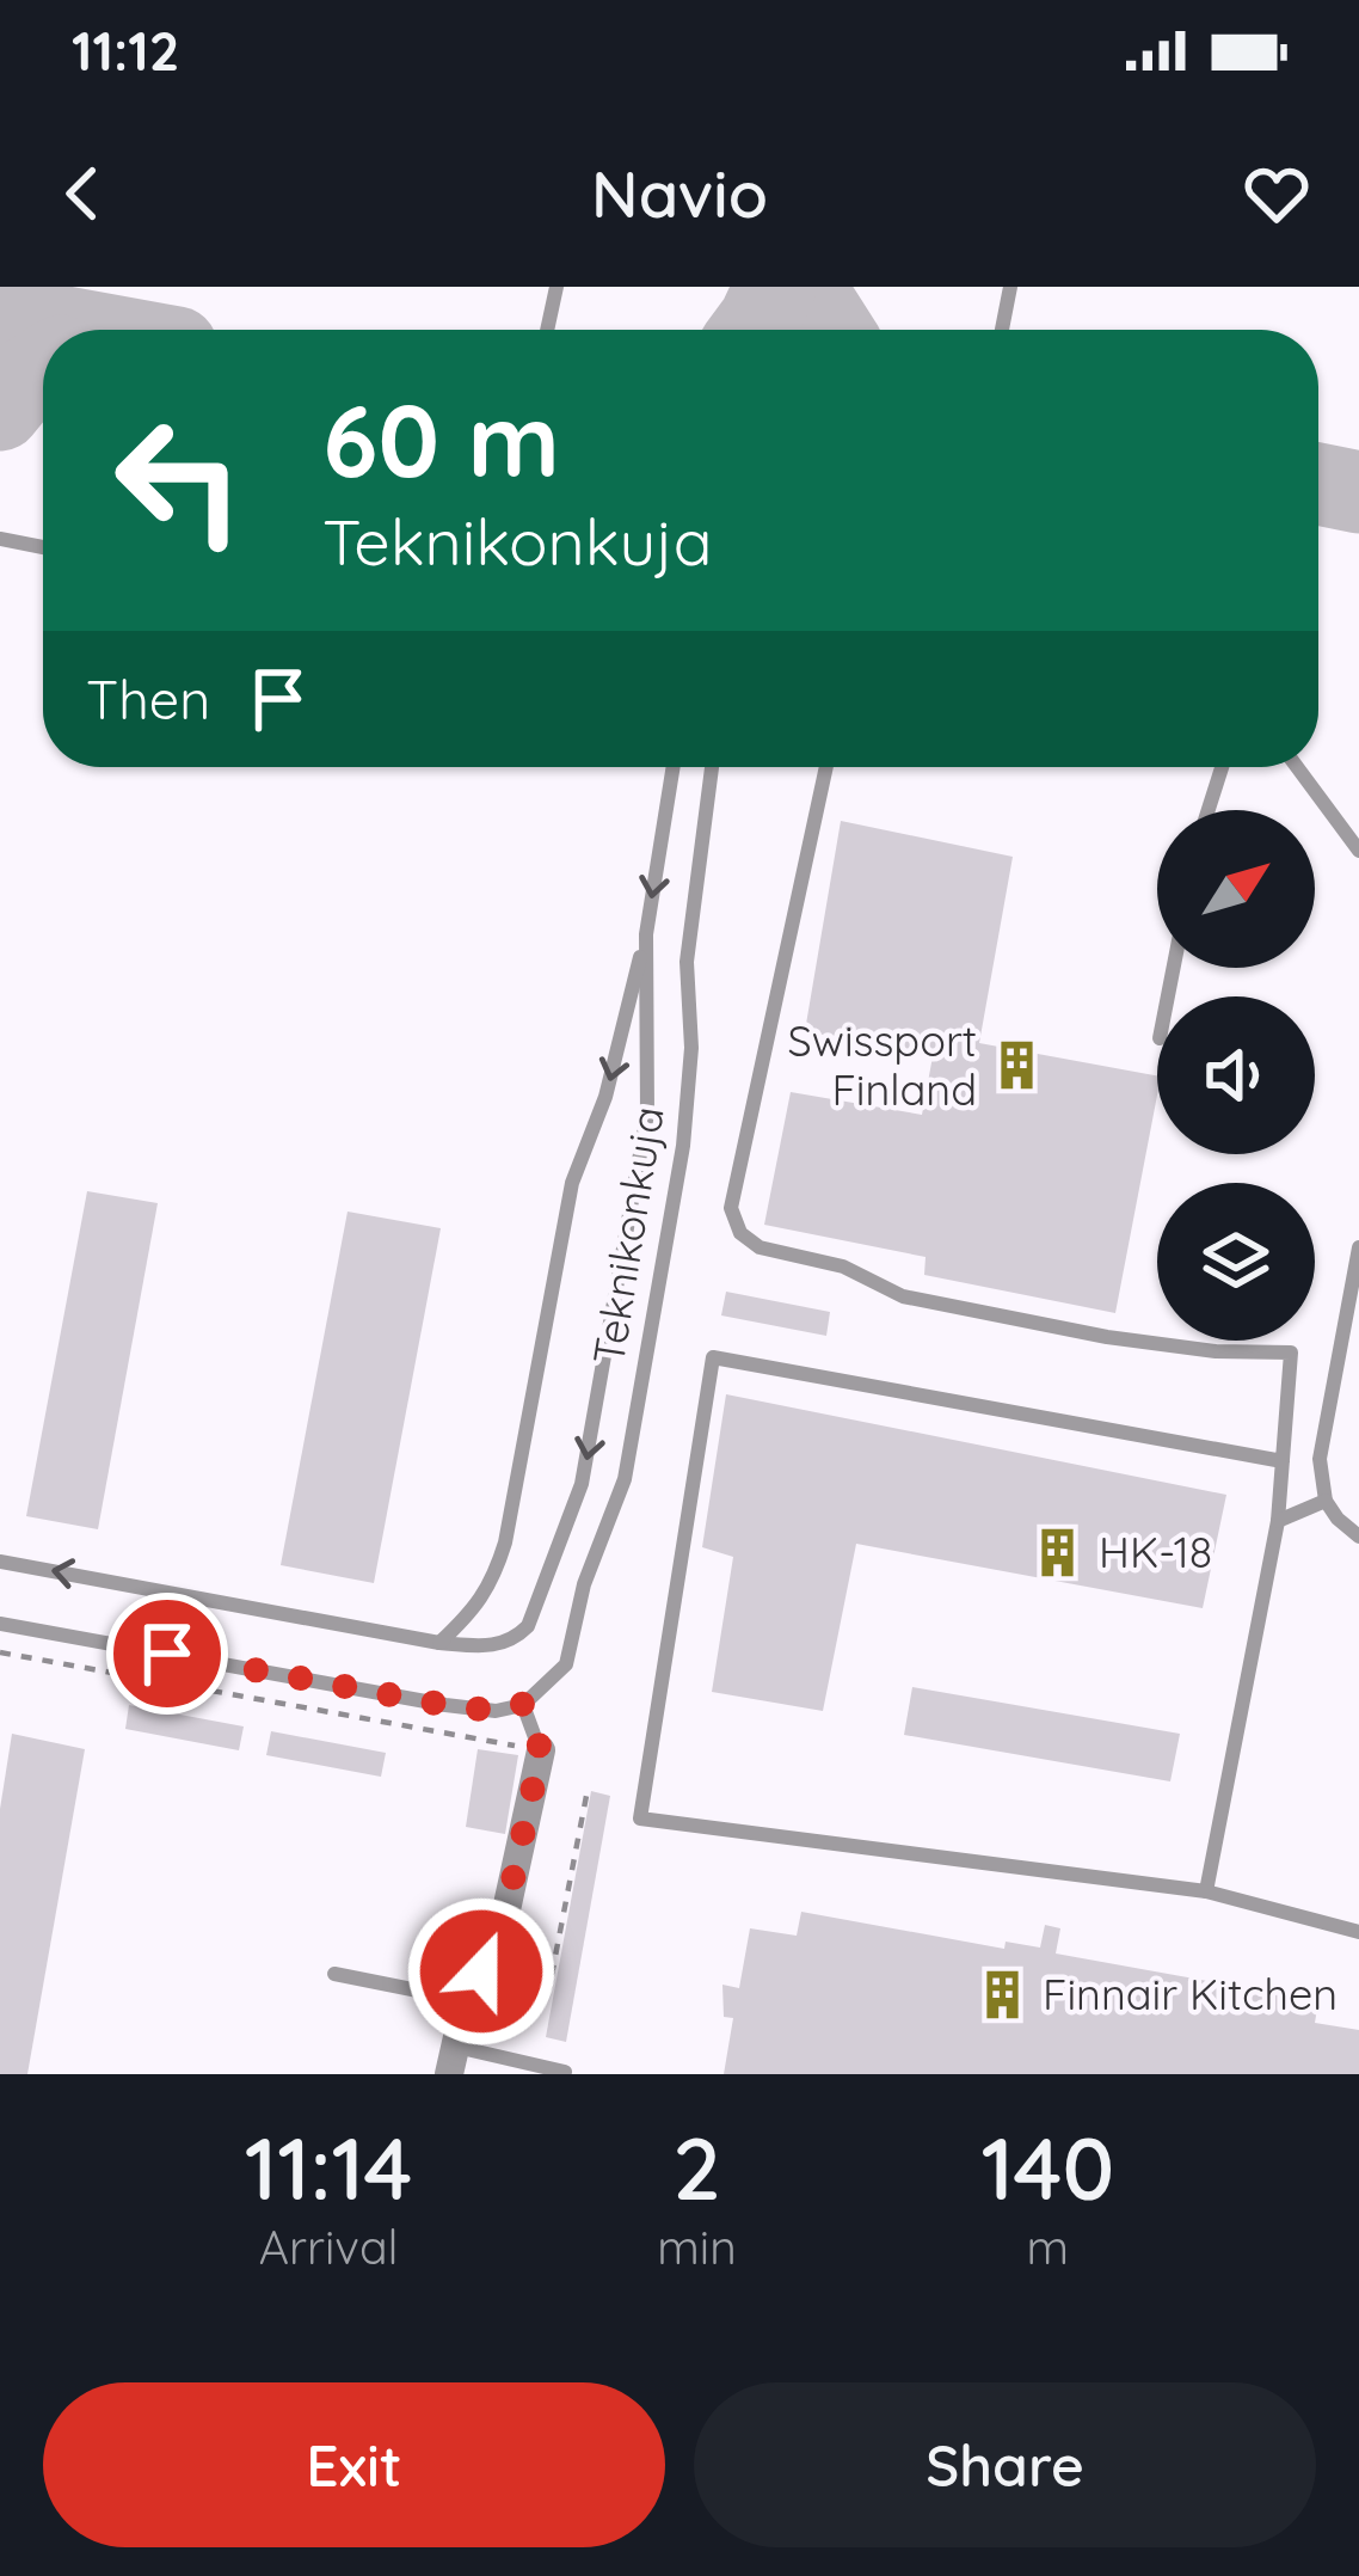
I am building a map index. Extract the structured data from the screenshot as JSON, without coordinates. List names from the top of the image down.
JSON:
{
  "streets": {
    "lane": ["Teknikonkuja"]
  },
  "places": {
    "building": ["Swissport Finland", "HK-18", "Finnair Kitchen"]
  },
  "north": "top right",
  "page": {
    "status": "11:12",
    "header": "Navio",
    "turn": ["60 m", "Teknikonkuja"],
    "then": "Then",
    "eta": [
      "11:14",
      "Arrival",
      "2",
      "min",
      "140",
      "m"
    ],
    "buttons": ["Exit", "Share"]
  }
}
